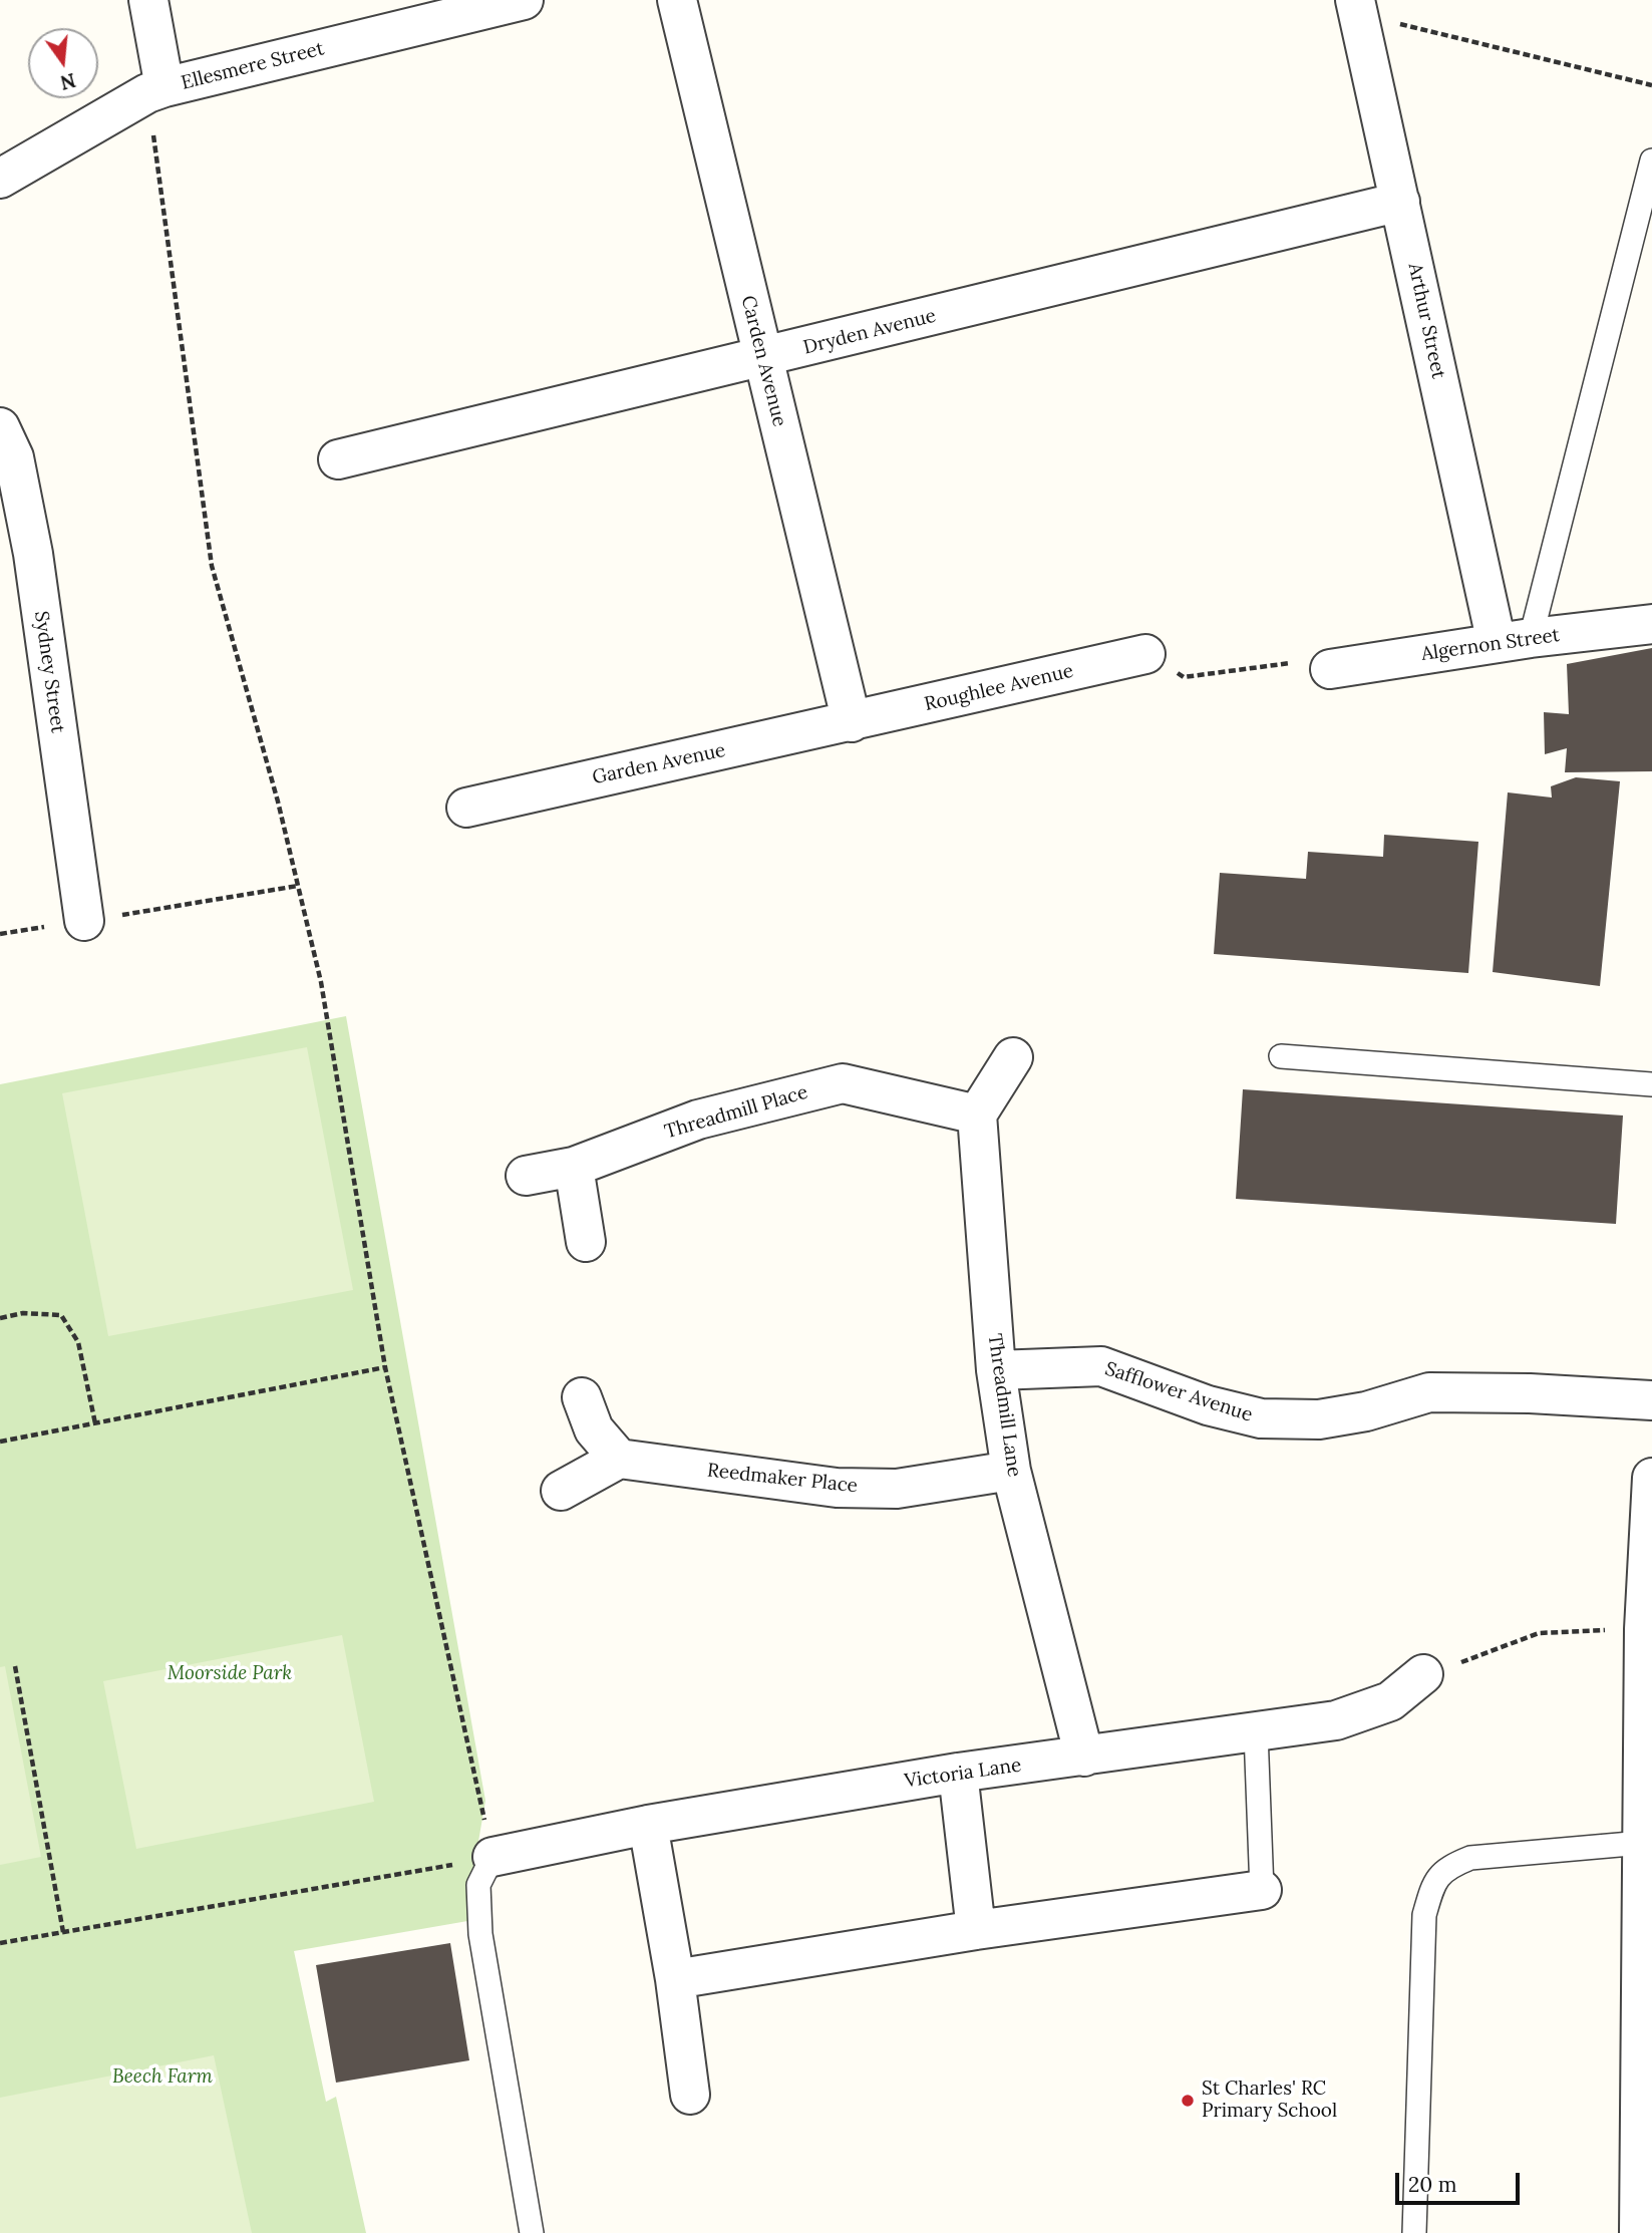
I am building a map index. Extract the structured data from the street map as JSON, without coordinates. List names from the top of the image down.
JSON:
{
  "streets": {
    "street": [
      "Ellesmere Street",
      "Arthur Street",
      "Dryden Avenue",
      "Carden Avenue",
      "Algernon Street",
      "Sydney Street",
      "Roughlee Avenue",
      "Garden Avenue",
      "Threadmill Place",
      "Safflower Avenue",
      "Threadmill Lane",
      "Reedmaker Place",
      "Victoria Lane"
    ]
  },
  "crossings": [
    ["Arthur Street", "Dryden Avenue"],
    ["Arthur Street", "Algernon Street"],
    ["Dryden Avenue", "Carden Avenue"],
    ["Carden Avenue", "Roughlee Avenue"],
    ["Carden Avenue", "Garden Avenue"],
    ["Roughlee Avenue", "Garden Avenue"],
    ["Threadmill Place", "Threadmill Lane"],
    ["Safflower Avenue", "Threadmill Lane"],
    ["Threadmill Lane", "Reedmaker Place"],
    ["Threadmill Lane", "Victoria Lane"]
  ],
  "parks": ["Moorside Park", "Beech Farm"],
  "places": ["St Charles' RC Primary School"],
  "scale_bar": "20 m",
  "north": "bottom"
}
